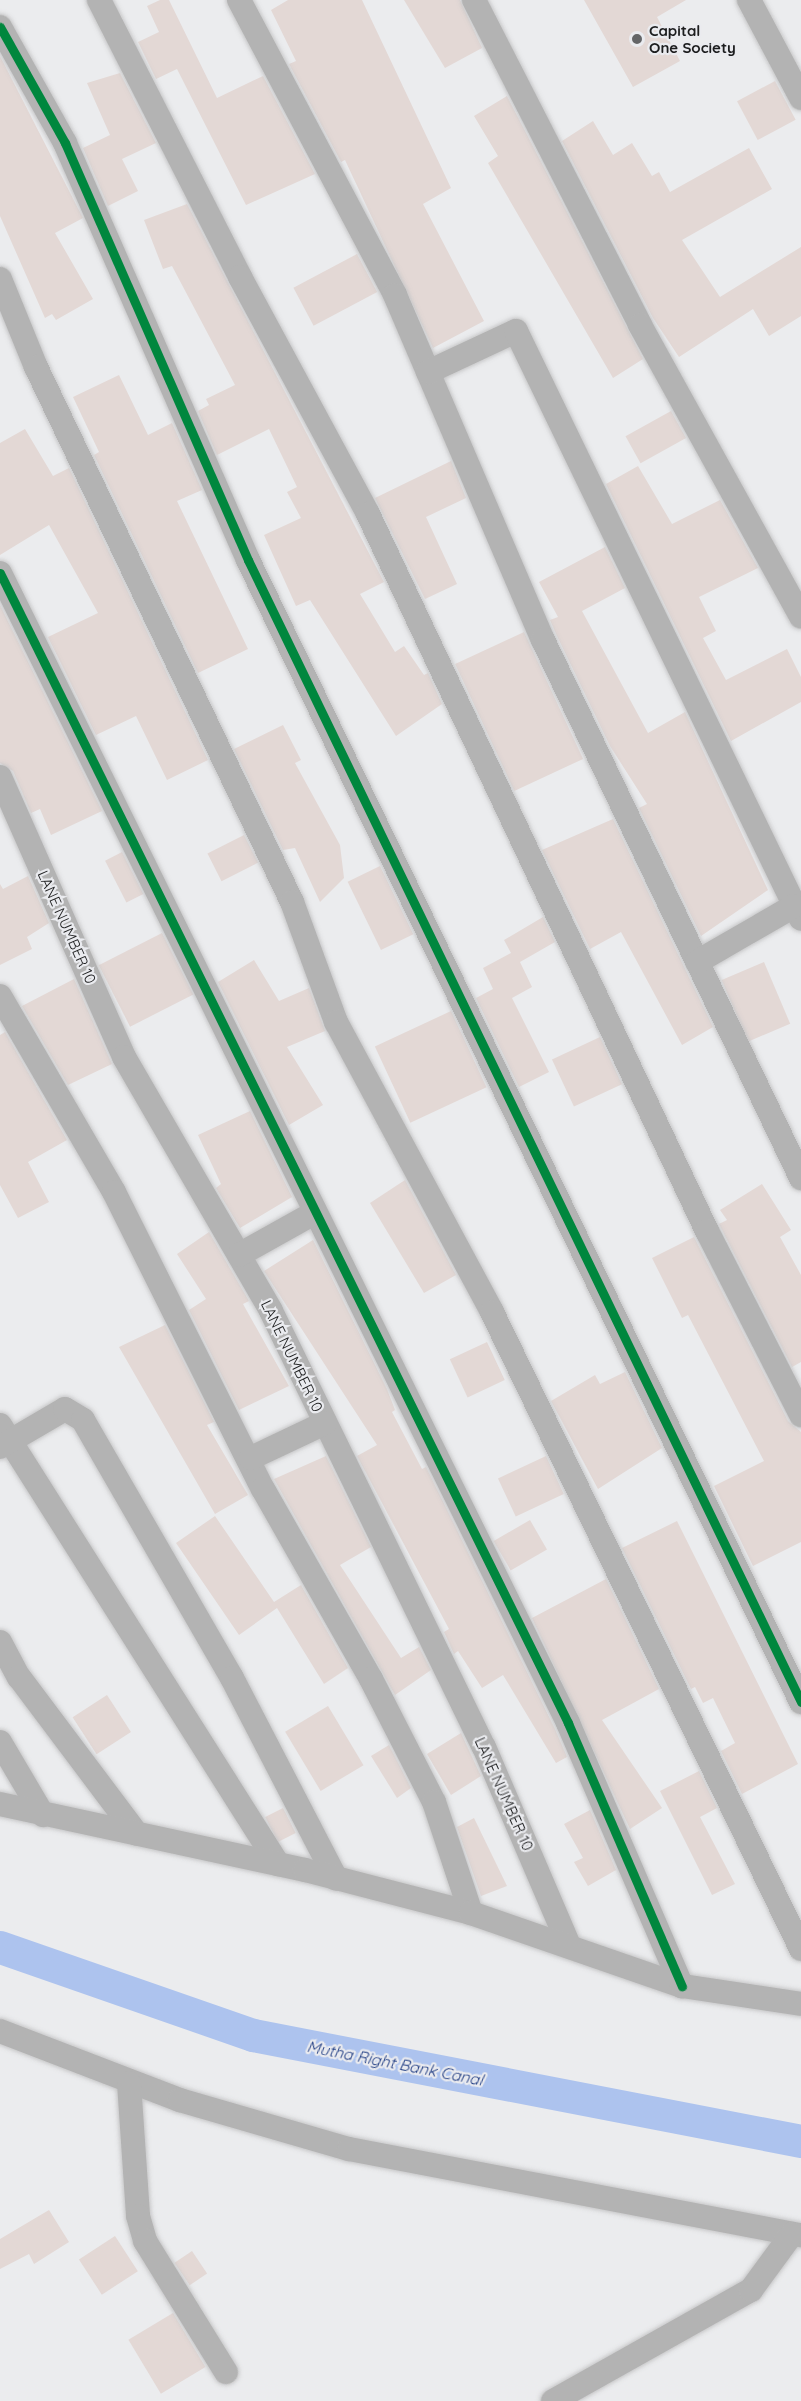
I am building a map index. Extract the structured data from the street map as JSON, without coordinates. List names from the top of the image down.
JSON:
{
  "streets": {
    "street": ["LANE NUMBER 10"]
  },
  "water": ["Mutha Right Bank Canal"],
  "places": ["Capital One Society"]
}
